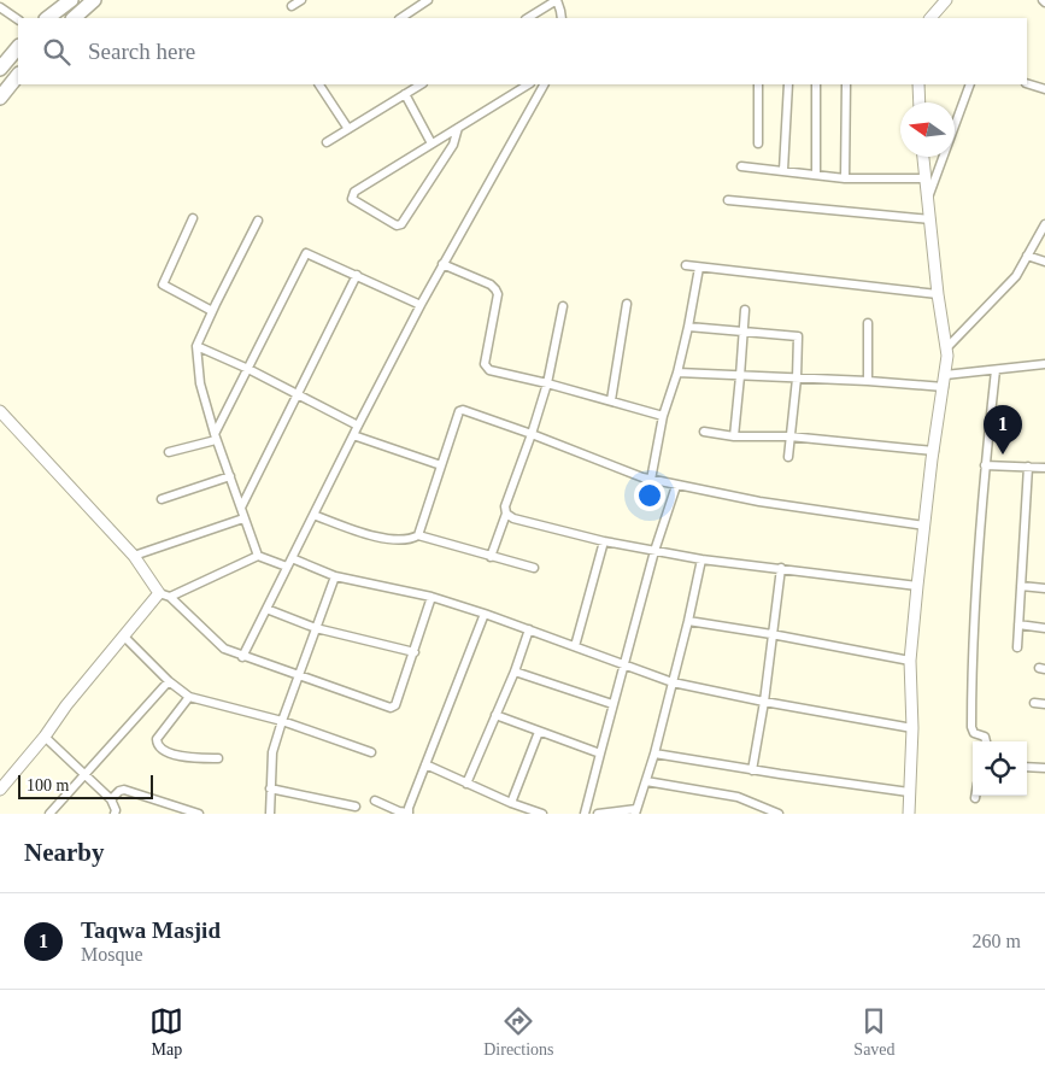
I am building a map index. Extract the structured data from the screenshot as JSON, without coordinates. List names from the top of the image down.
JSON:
{
  "scale_bar": "100 m",
  "north": "left",
  "page": {
    "search": "Search here",
    "pins": "1",
    "scale": "100 m",
    "heading": "Nearby",
    "list": [
      {
        "mark": "1",
        "name": "Taqwa Masjid",
        "note": "Mosque",
        "value": "260 m"
      }
    ],
    "nav": ["Map", "Directions", "Saved"]
  }
}
